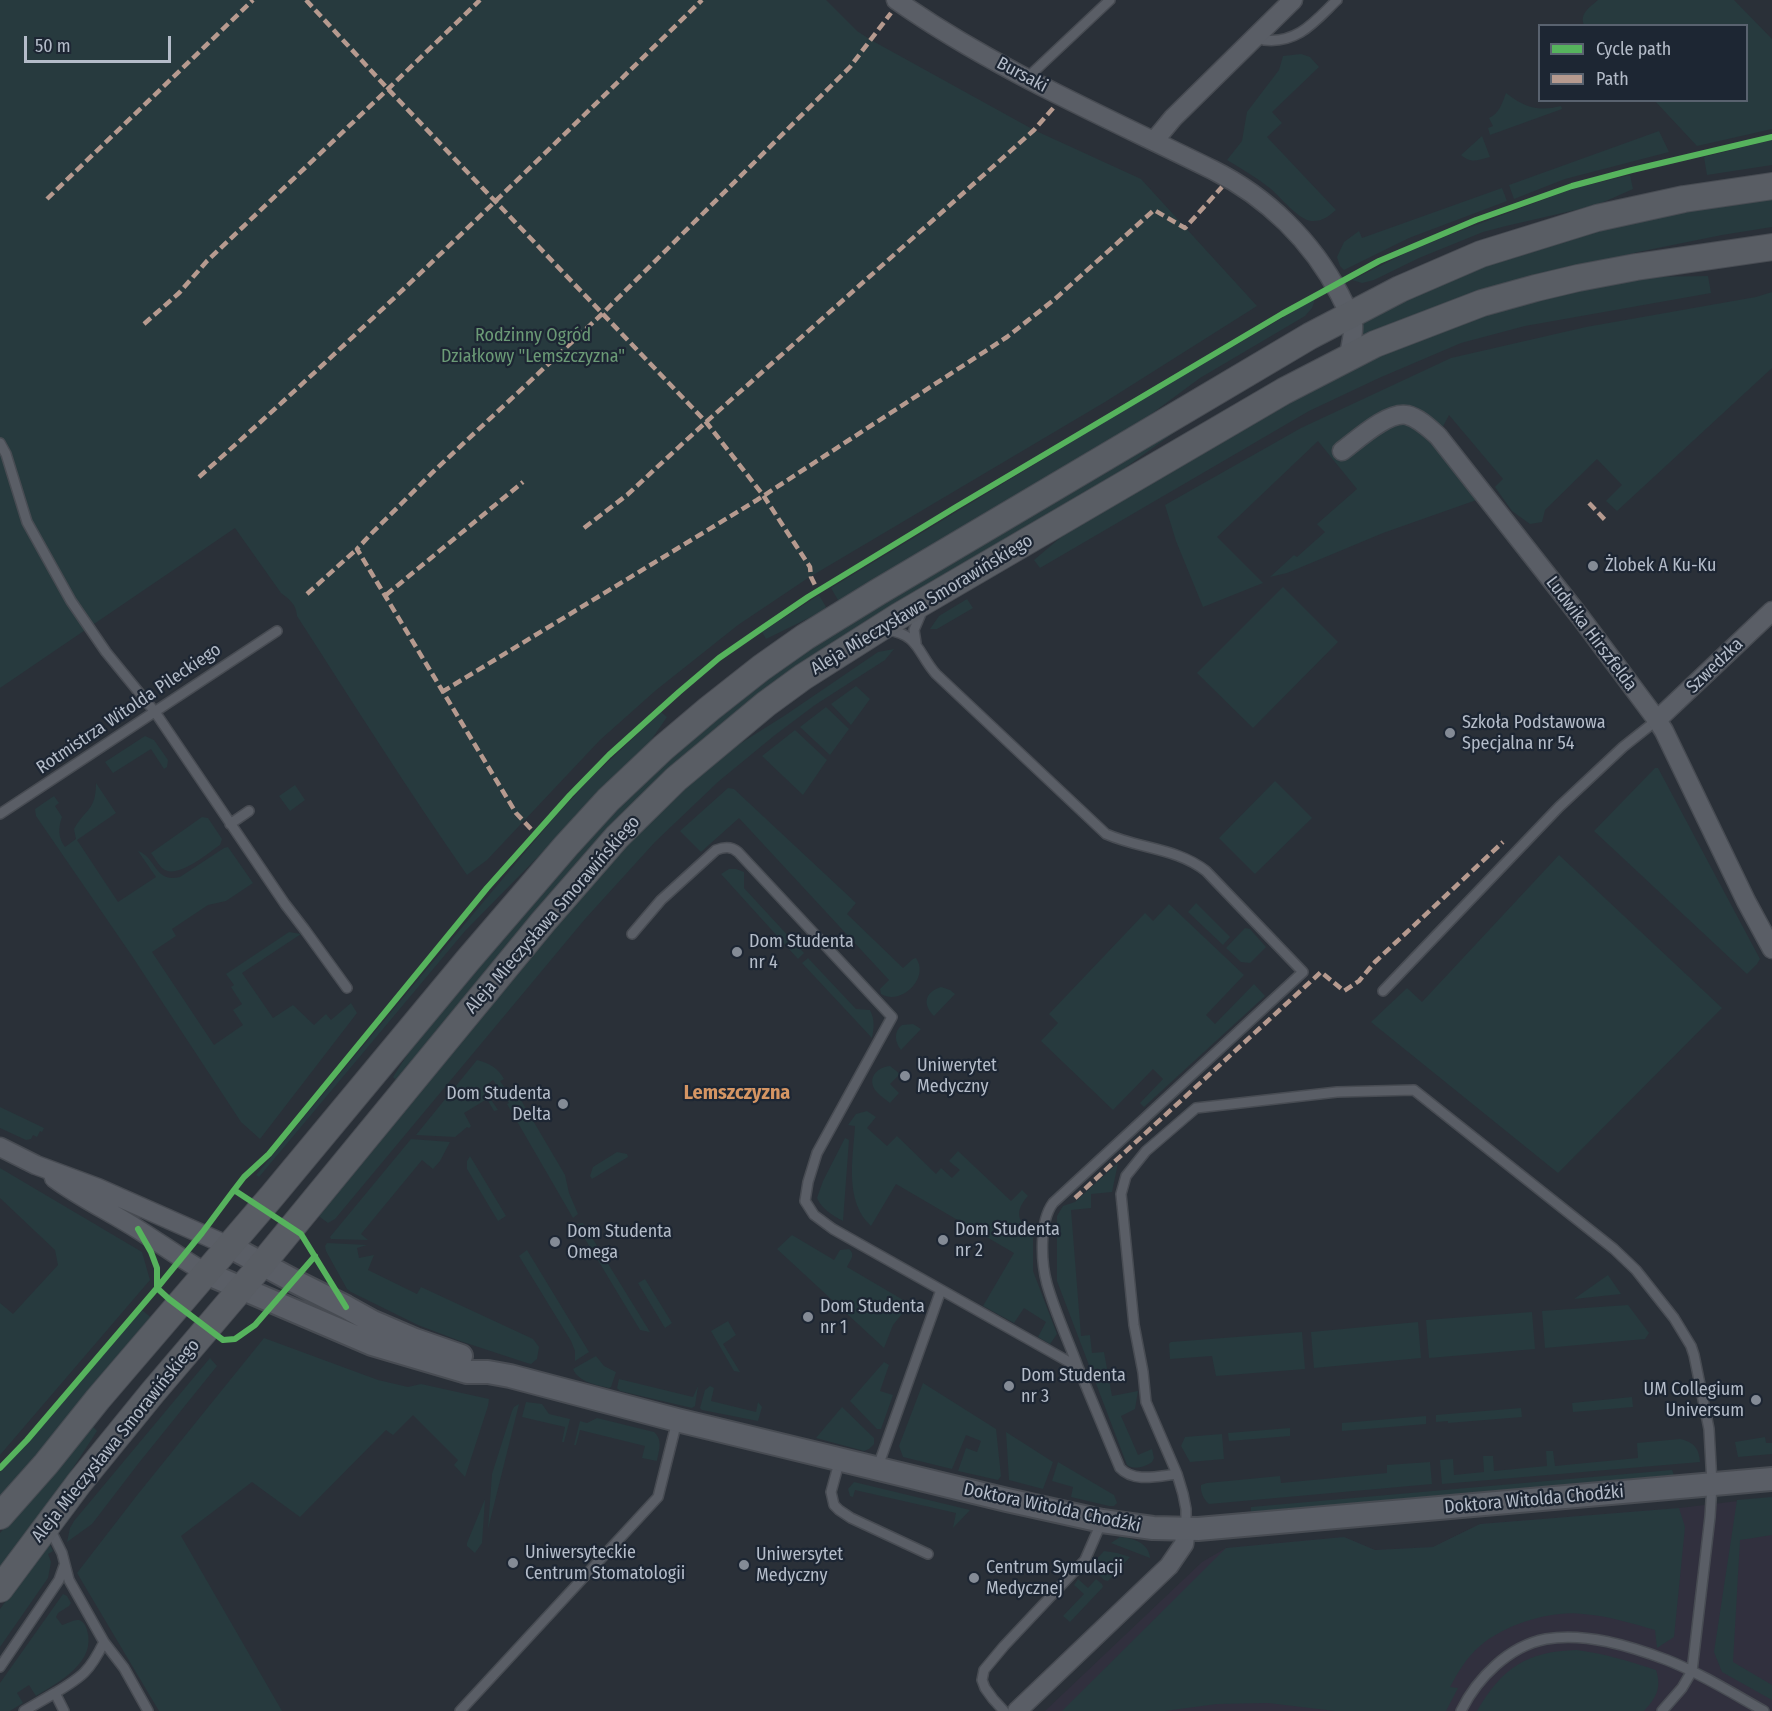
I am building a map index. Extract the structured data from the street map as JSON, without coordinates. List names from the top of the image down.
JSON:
{
  "streets": {
    "main road": ["Aleja Mieczysława Smorawińskiego"],
    "street": [
      "Bursaki",
      "Ludwika Hirszfelda",
      "Szwedzka",
      "Doktora Witolda Chodźki"
    ],
    "lane": ["Rotmistrza Witolda Pileckiego"]
  },
  "crossings": [
    ["Bursaki", "Aleja Mieczysława Smorawińskiego"],
    ["Aleja Mieczysława Smorawińskiego", "Doktora Witolda Chodźki"],
    ["Ludwika Hirszfelda", "Szwedzka"]
  ],
  "districts": ["Lemszczyzna"],
  "parks": ["Rodzinny Ogród Działkowy \"Lemszczyzna\""],
  "places": [
    "Żlobek A Ku-Ku",
    "Szkoła Podstawowa Specjalna nr 54",
    "Dom Studenta nr 4",
    "Uniwerytet Medyczny",
    "Dom Studenta Delta",
    "Dom Studenta nr 2",
    "Dom Studenta Omega",
    "Dom Studenta nr 1",
    "Dom Studenta nr 3",
    "UM Collegium Universum",
    "Uniwersyteckie Centrum Stomatologii",
    "Uniwersytet Medyczny",
    "Centrum Symulacji Medycznej"
  ],
  "legend": ["Cycle path", "Path"],
  "scale_bar": "50 m"
}
